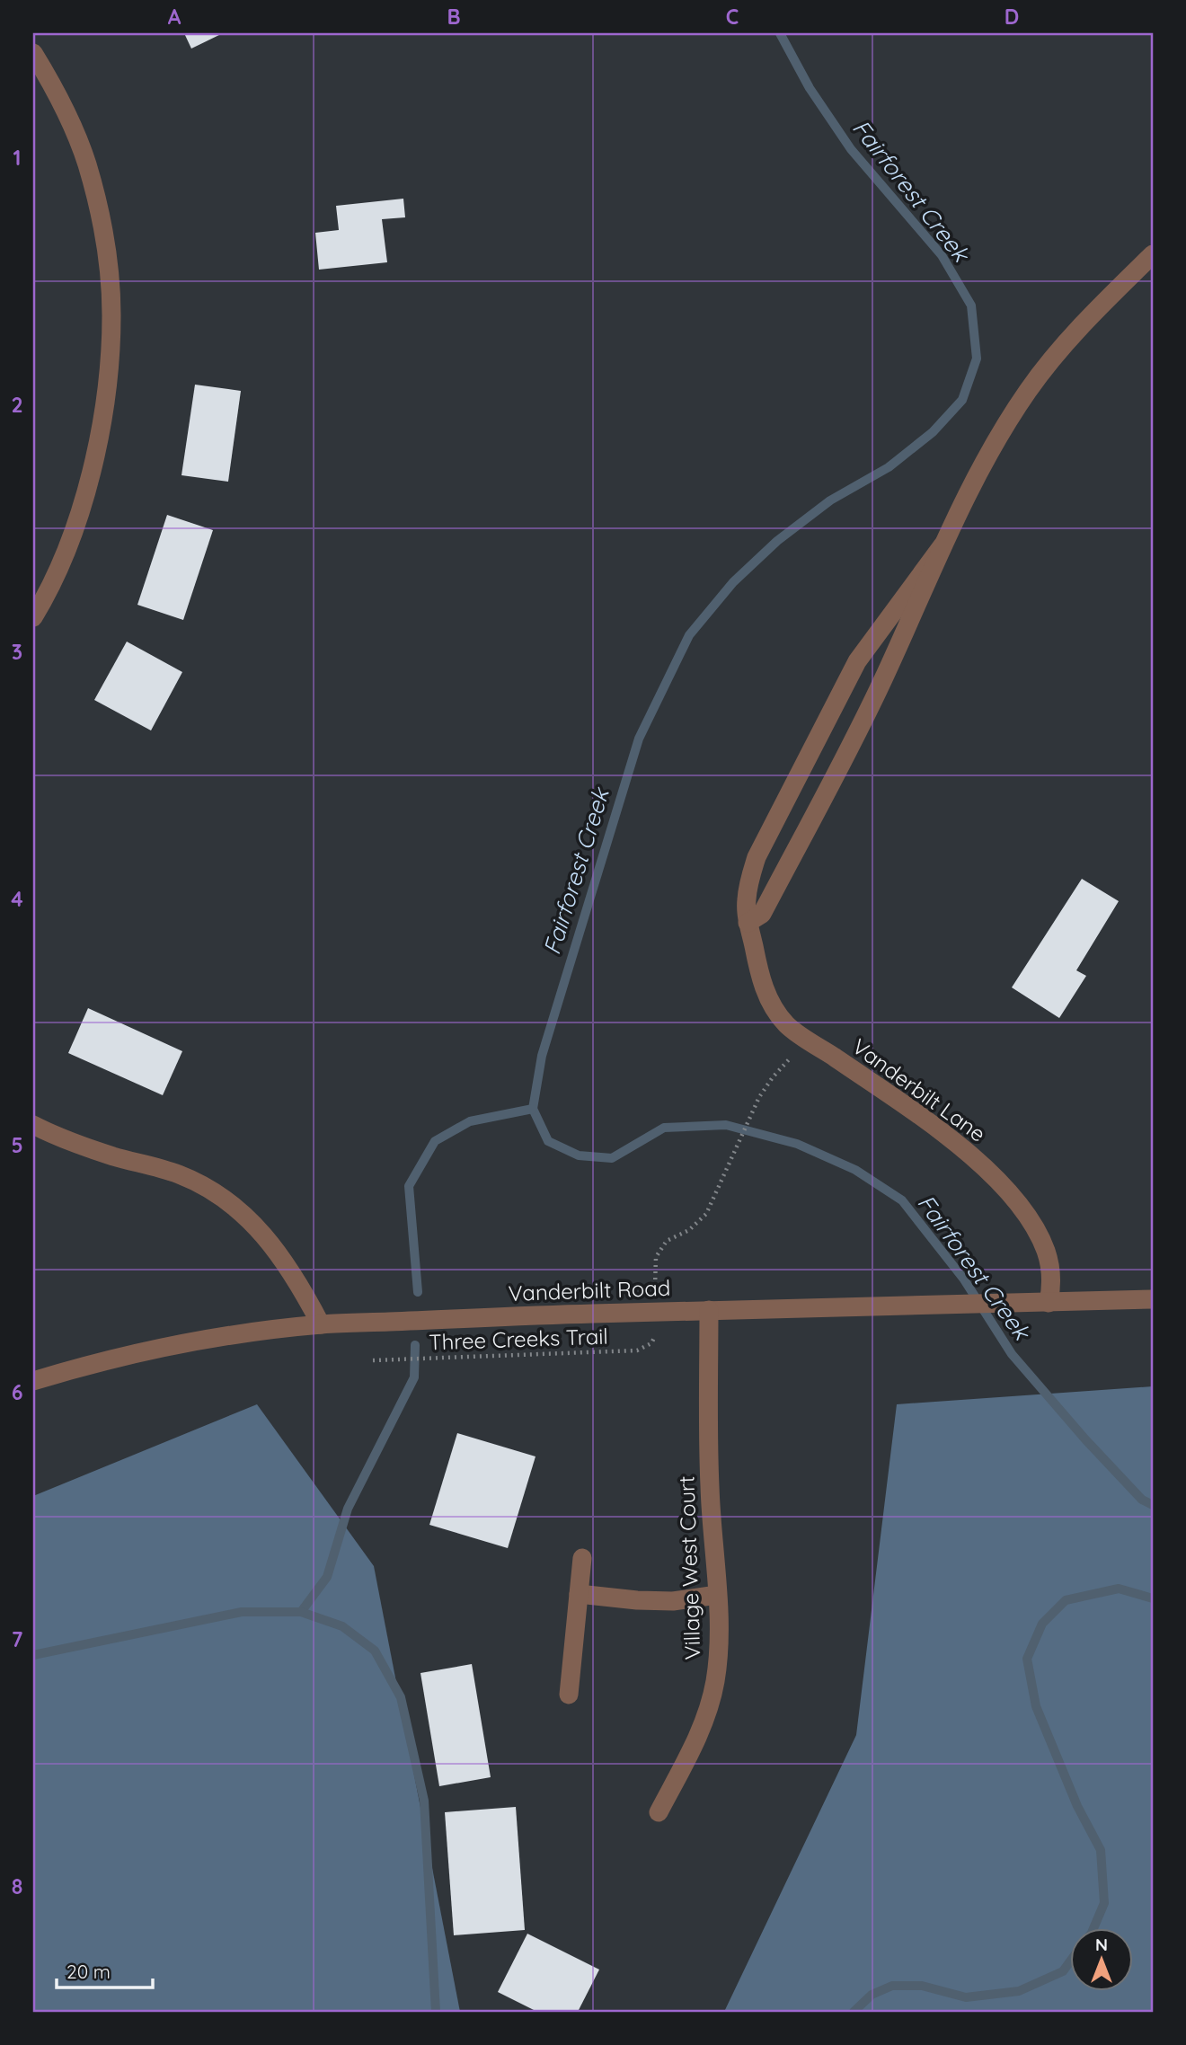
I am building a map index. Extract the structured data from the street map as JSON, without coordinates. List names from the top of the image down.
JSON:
{
  "streets": {
    "street": ["Vanderbilt Lane", "Vanderbilt Road", "Village West Court"],
    "path": ["Three Creeks Trail"]
  },
  "crossings": [
    ["Vanderbilt Lane", "Vanderbilt Road"],
    ["Vanderbilt Road", "Village West Court"]
  ],
  "water": ["Fairforest Creek"],
  "scale_bar": "20 m",
  "north": "top",
  "grid": {
    "columns": [
      "A",
      "B",
      "C",
      "D"
    ],
    "rows": [
      "1",
      "2",
      "3",
      "4",
      "5",
      "6",
      "7",
      "8"
    ]
  }
}
